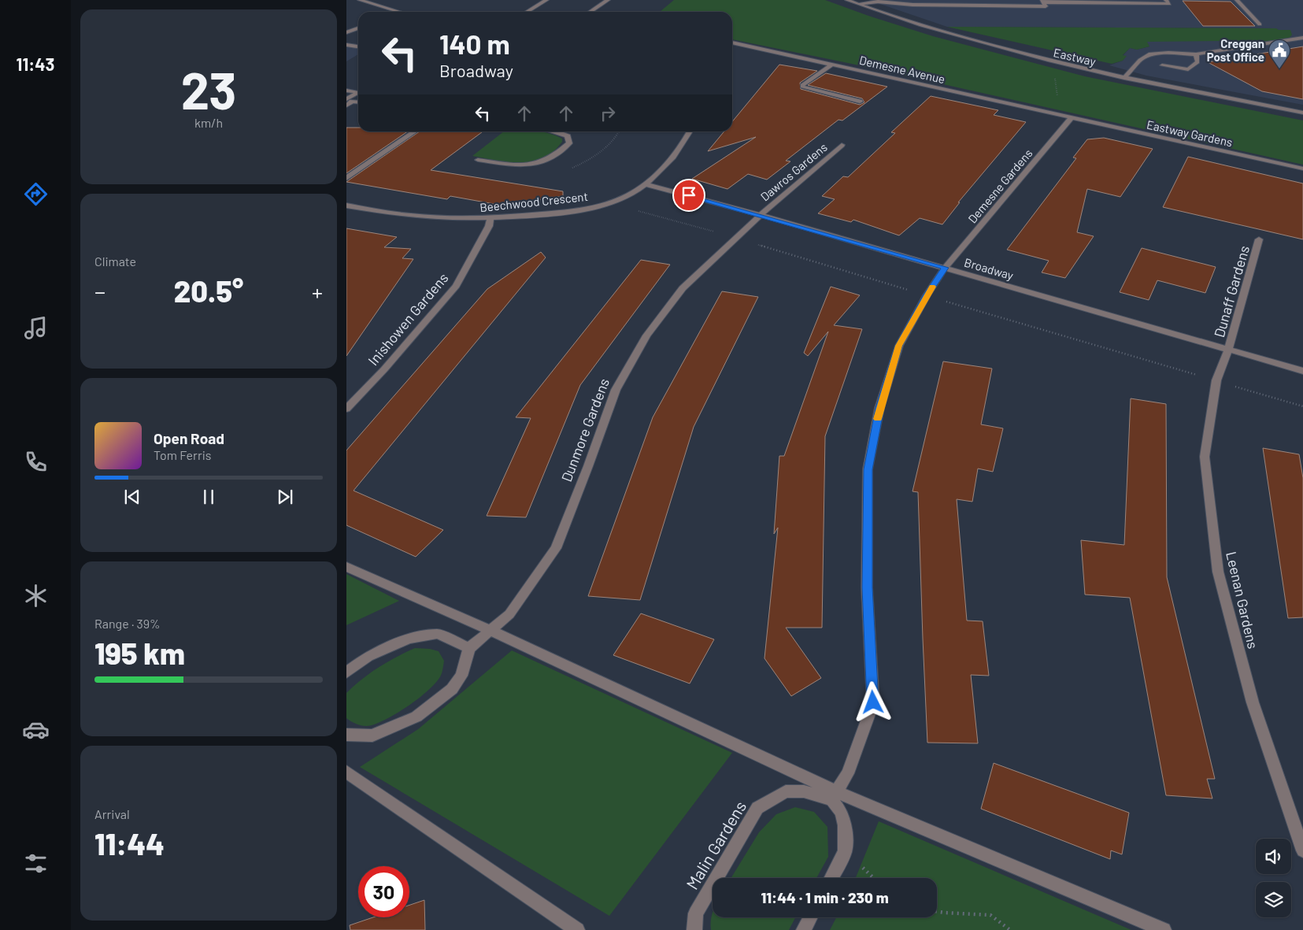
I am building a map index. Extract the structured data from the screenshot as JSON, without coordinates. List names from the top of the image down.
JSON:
{
  "streets": {
    "street": [
      "Eastway",
      "Demesne Avenue",
      "Eastway Gardens",
      "Dawros Gardens",
      "Demesne Gardens",
      "Beechwood Crescent",
      "Broadway",
      "Dunaff Gardens",
      "Inishowen Gardens",
      "Dunmore Gardens",
      "Leenan Gardens",
      "Malin Gardens"
    ]
  },
  "crossings": [
    ["Demesne Avenue", "Eastway Gardens"],
    ["Demesne Avenue", "Demesne Gardens"],
    ["Eastway Gardens", "Demesne Gardens"],
    ["Dawros Gardens", "Broadway"],
    ["Dawros Gardens", "Dunmore Gardens"],
    ["Demesne Gardens", "Broadway"],
    ["Beechwood Crescent", "Broadway"],
    ["Beechwood Crescent", "Inishowen Gardens"],
    ["Broadway", "Dunaff Gardens"],
    ["Broadway", "Dunmore Gardens"],
    ["Broadway", "Leenan Gardens"],
    ["Dunaff Gardens", "Leenan Gardens"]
  ],
  "places": {
    "public building": ["Creggan Post Office"]
  },
  "page": {
    "tabs": "11:43",
    "tile": [
      ["23", "km/h"],
      "Climate",
      ["Range · 39%", "195 km"],
      ["Arrival", "11:44"]
    ],
    "turn": ["140 m", "Broadway"],
    "heat": ["−", "20.5°", "+"],
    "song": ["Open Road", "Tom Ferris"],
    "limit": "30",
    "trip": "11:44 · 1 min · 230 m"
  }
}
